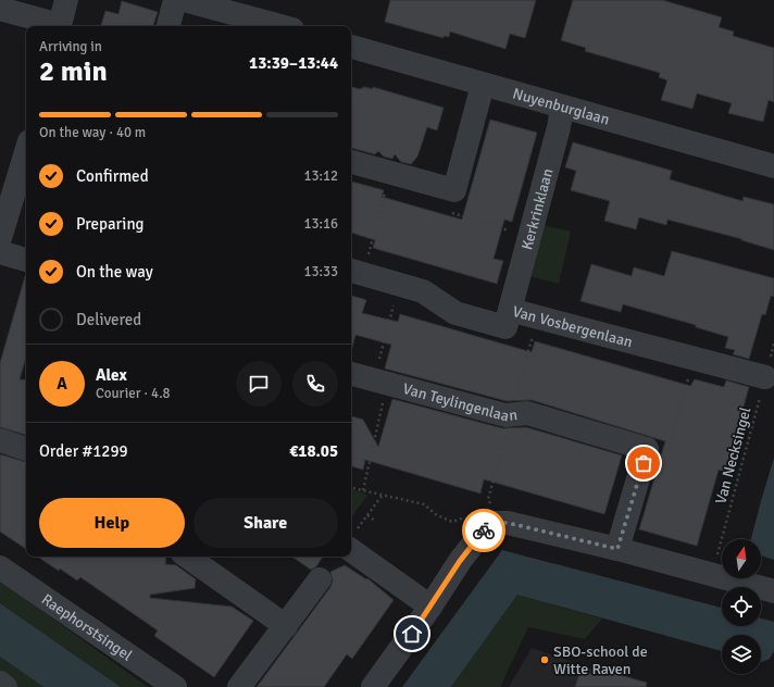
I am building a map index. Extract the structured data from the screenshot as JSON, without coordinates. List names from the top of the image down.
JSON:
{
  "streets": {
    "street": [
      "Nuyenburglaan",
      "Kerkrinklaan",
      "Van Vosbergenlaan",
      "Van Teylingenlaan",
      "Raephorstsingel"
    ],
    "path": ["Van Necksingel"]
  },
  "crossings": [
    ["Nuyenburglaan", "Kerkrinklaan"],
    ["Kerkrinklaan", "Van Vosbergenlaan"],
    ["Van Vosbergenlaan", "Van Necksingel"]
  ],
  "places": ["SBO-school de Witte Raven"],
  "north": "top",
  "page": {
    "heading": ["2 min", "Arriving in", "13:39–13:44"],
    "panel": [
      "Alex",
      "Courier · 4.8",
      "Order #1299",
      "€18.05"
    ],
    "bar": "On the way · 40 m",
    "list": [
      ["Confirmed", "13:12"],
      ["Preparing", "13:16"],
      ["On the way", "13:33"],
      "Delivered"
    ],
    "round": "A",
    "buttons": ["Help", "Share"]
  }
}
